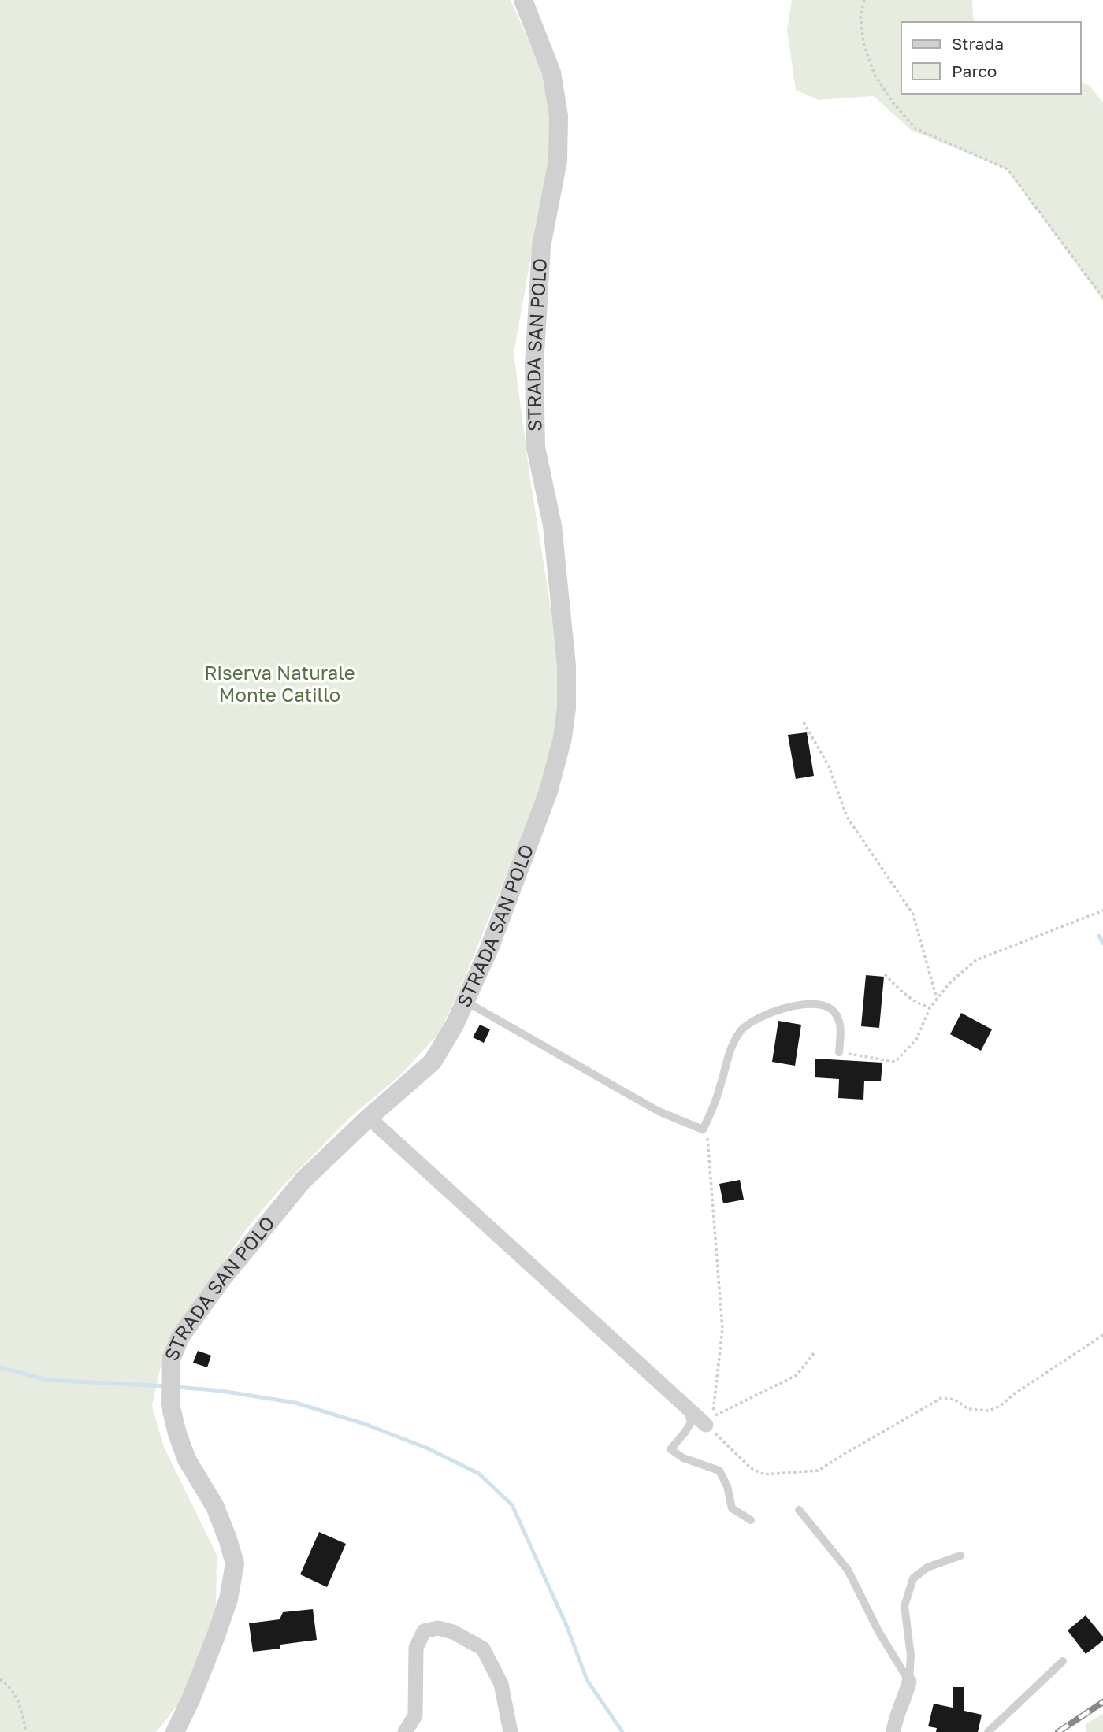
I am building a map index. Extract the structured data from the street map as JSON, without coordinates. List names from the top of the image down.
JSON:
{
  "streets": {
    "street": ["STRADA SAN POLO"]
  },
  "parks": ["Riserva Naturale Monte Catillo"],
  "legend": ["Strada", "Parco"]
}
